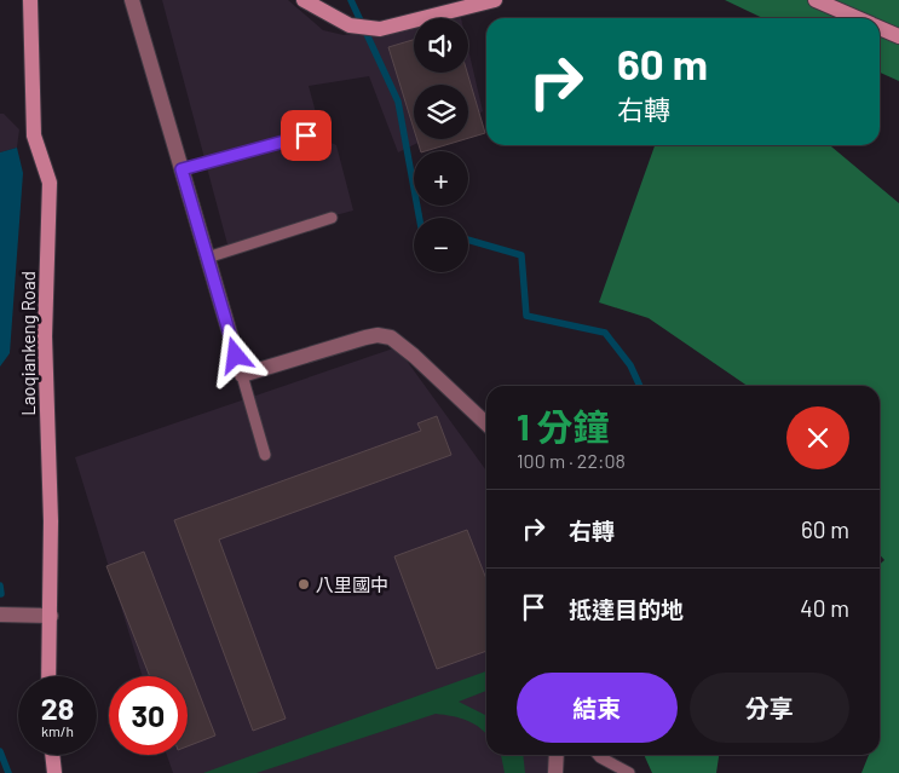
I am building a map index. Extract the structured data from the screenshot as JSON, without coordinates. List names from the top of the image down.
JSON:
{
  "streets": {
    "street": ["Laoqiankeng Road"]
  },
  "places": ["八里國中"],
  "page": {
    "map_buttons": ["+", "−"],
    "turn": ["60 m", "右轉"],
    "heading": ["1 分鐘", "100 m · 22:08"],
    "list": [
      {
        "name": "右轉",
        "value": "60 m"
      },
      {
        "name": "抵達目的地",
        "value": "40 m"
      }
    ],
    "buttons": ["結束", "分享"],
    "speed": "28 km/h",
    "limit": "30"
  }
}
